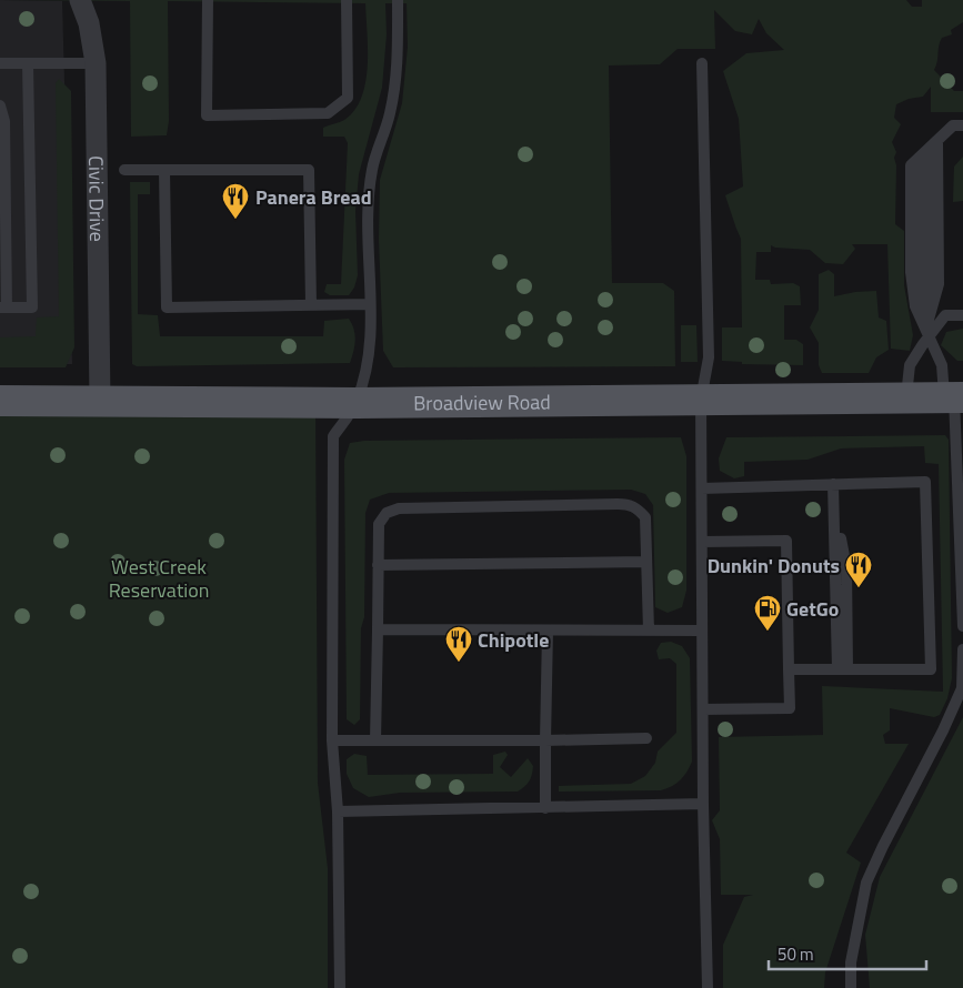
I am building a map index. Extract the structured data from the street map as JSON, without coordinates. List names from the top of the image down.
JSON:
{
  "streets": {
    "main road": ["Broadview Road"],
    "street": ["Civic Drive"]
  },
  "crossings": [
    ["Civic Drive", "Broadview Road"]
  ],
  "parks": ["West Creek Reservation"],
  "places": {
    "restaurant": ["Panera Bread", "Dunkin' Donuts", "Chipotle"],
    "fuel station": ["GetGo"]
  },
  "scale_bar": "50 m"
}
